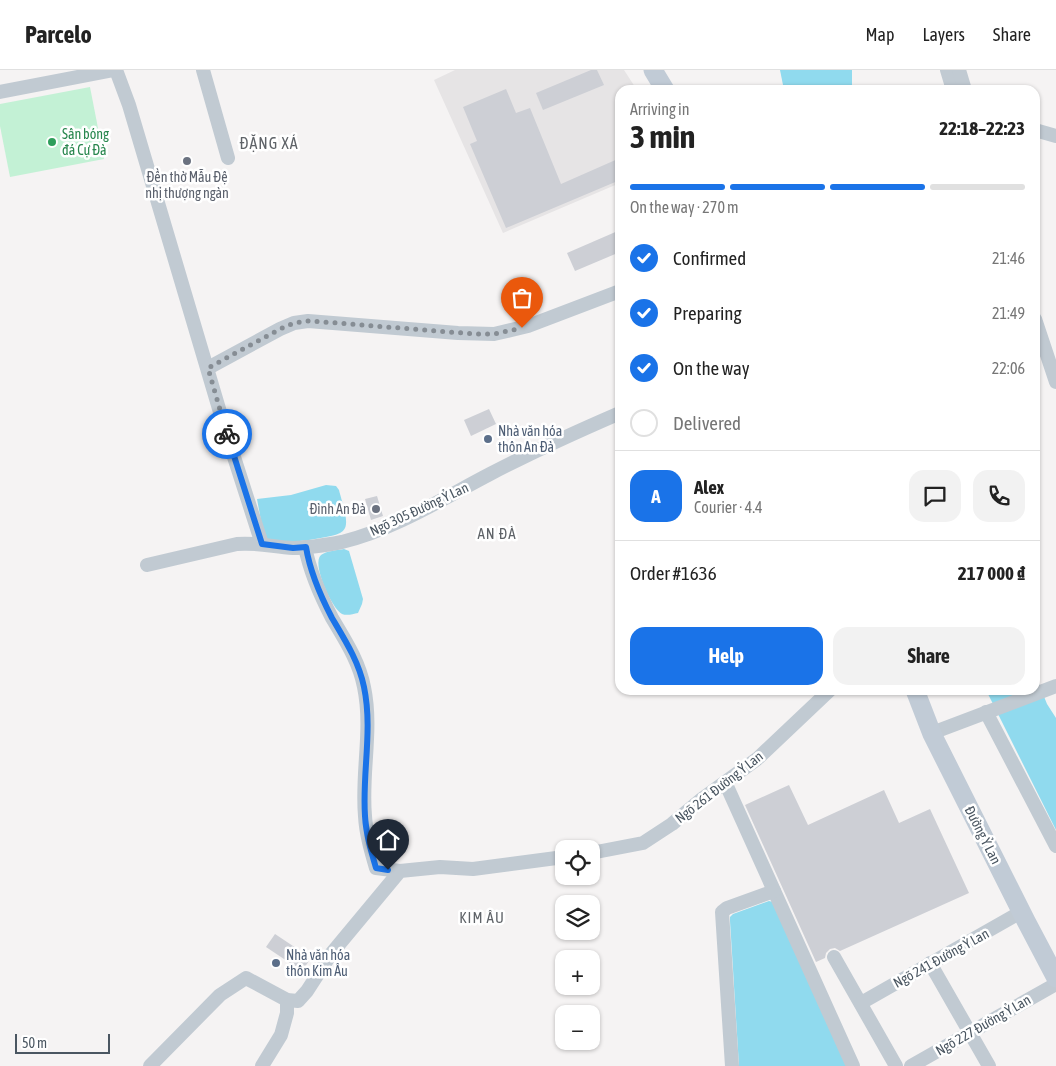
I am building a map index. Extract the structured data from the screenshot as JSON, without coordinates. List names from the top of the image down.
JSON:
{
  "streets": {
    "main road": ["Đường Ỷ Lan"],
    "street": [
      "Ngõ 305 Đường Ỷ Lan",
      "Ngõ 261 Đường Ỷ Lan",
      "Ngõ 241 Đường Ỷ Lan",
      "Ngõ 227 Đường Ỷ Lan"
    ]
  },
  "crossings": [
    ["Đường Ỷ Lan", "Ngõ 241 Đường Ỷ Lan"]
  ],
  "districts": ["ĐẶNG XÁ", "AN ĐÀ", "KIM ÂU"],
  "places": [
    "Sân bóng đá Cự Đà",
    "Đền thờ Mẫu Đệ nhị thượng ngàn",
    "Nhà văn hóa thôn An Đà",
    "Đình An Đà",
    "Nhà văn hóa thôn Kim Âu"
  ],
  "scale_bar": "50 m",
  "page": {
    "header": "Parcelo",
    "nav": ["Map", "Layers", "Share"],
    "heading": ["3 min", "Arriving in", "22:18–22:23"],
    "panel": [
      "Alex",
      "Courier · 4.4",
      "Order #1636",
      "217 000 ₫"
    ],
    "bar": "On the way · 270 m",
    "list": [
      ["Confirmed", "21:46"],
      ["Preparing", "21:49"],
      ["On the way", "22:06"],
      "Delivered"
    ],
    "round": "A",
    "buttons": ["Help", "Share"],
    "map_buttons": ["+", "−"],
    "scale": "50 m"
  }
}
